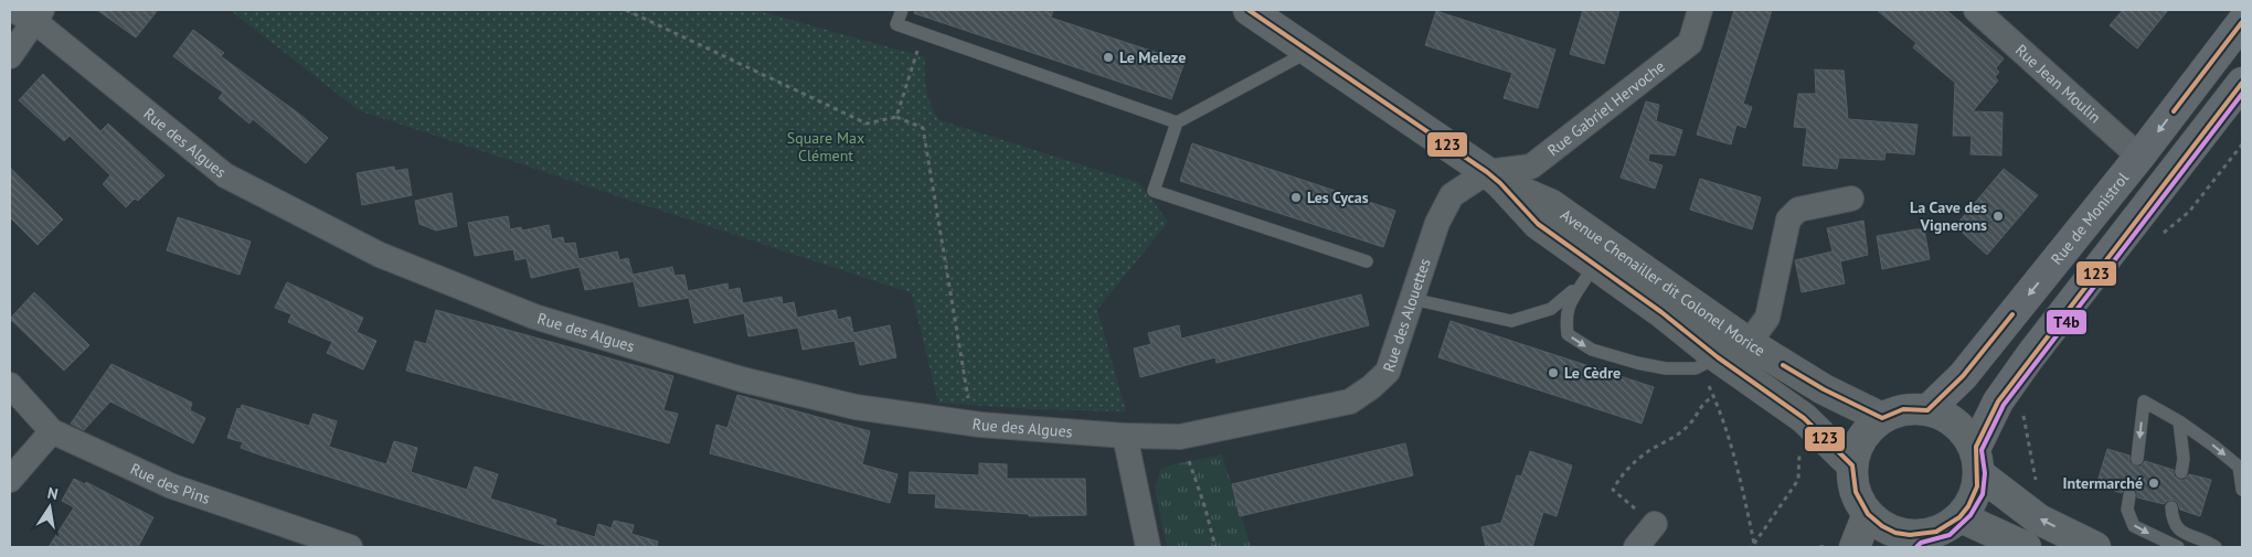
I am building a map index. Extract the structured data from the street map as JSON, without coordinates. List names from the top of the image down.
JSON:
{
  "streets": {
    "main road": ["Rue de Monistrol"],
    "street": [
      "Rue Jean Moulin",
      "Rue Gabriel Hervoche",
      "Rue des Algues",
      "Avenue Chenailler dit Colonel Morice",
      "Rue des Alouettes",
      "Rue des Pins"
    ]
  },
  "crossings": [
    ["Rue Jean Moulin", "Rue de Monistrol"],
    ["Rue Gabriel Hervoche", "Avenue Chenailler dit Colonel Morice"],
    ["Rue Gabriel Hervoche", "Rue des Alouettes"],
    ["Rue des Algues", "Rue des Alouettes"],
    ["Rue de Monistrol", "Avenue Chenailler dit Colonel Morice"],
    ["Avenue Chenailler dit Colonel Morice", "Rue des Alouettes"]
  ],
  "parks": ["Square Max Clément"],
  "places": [
    "Le Meleze",
    "Les Cycas",
    "La Cave des Vignerons",
    "Le Cèdre",
    "Intermarché"
  ],
  "lines": ["transit line 123", "transit line T4b"],
  "north": "top"
}
